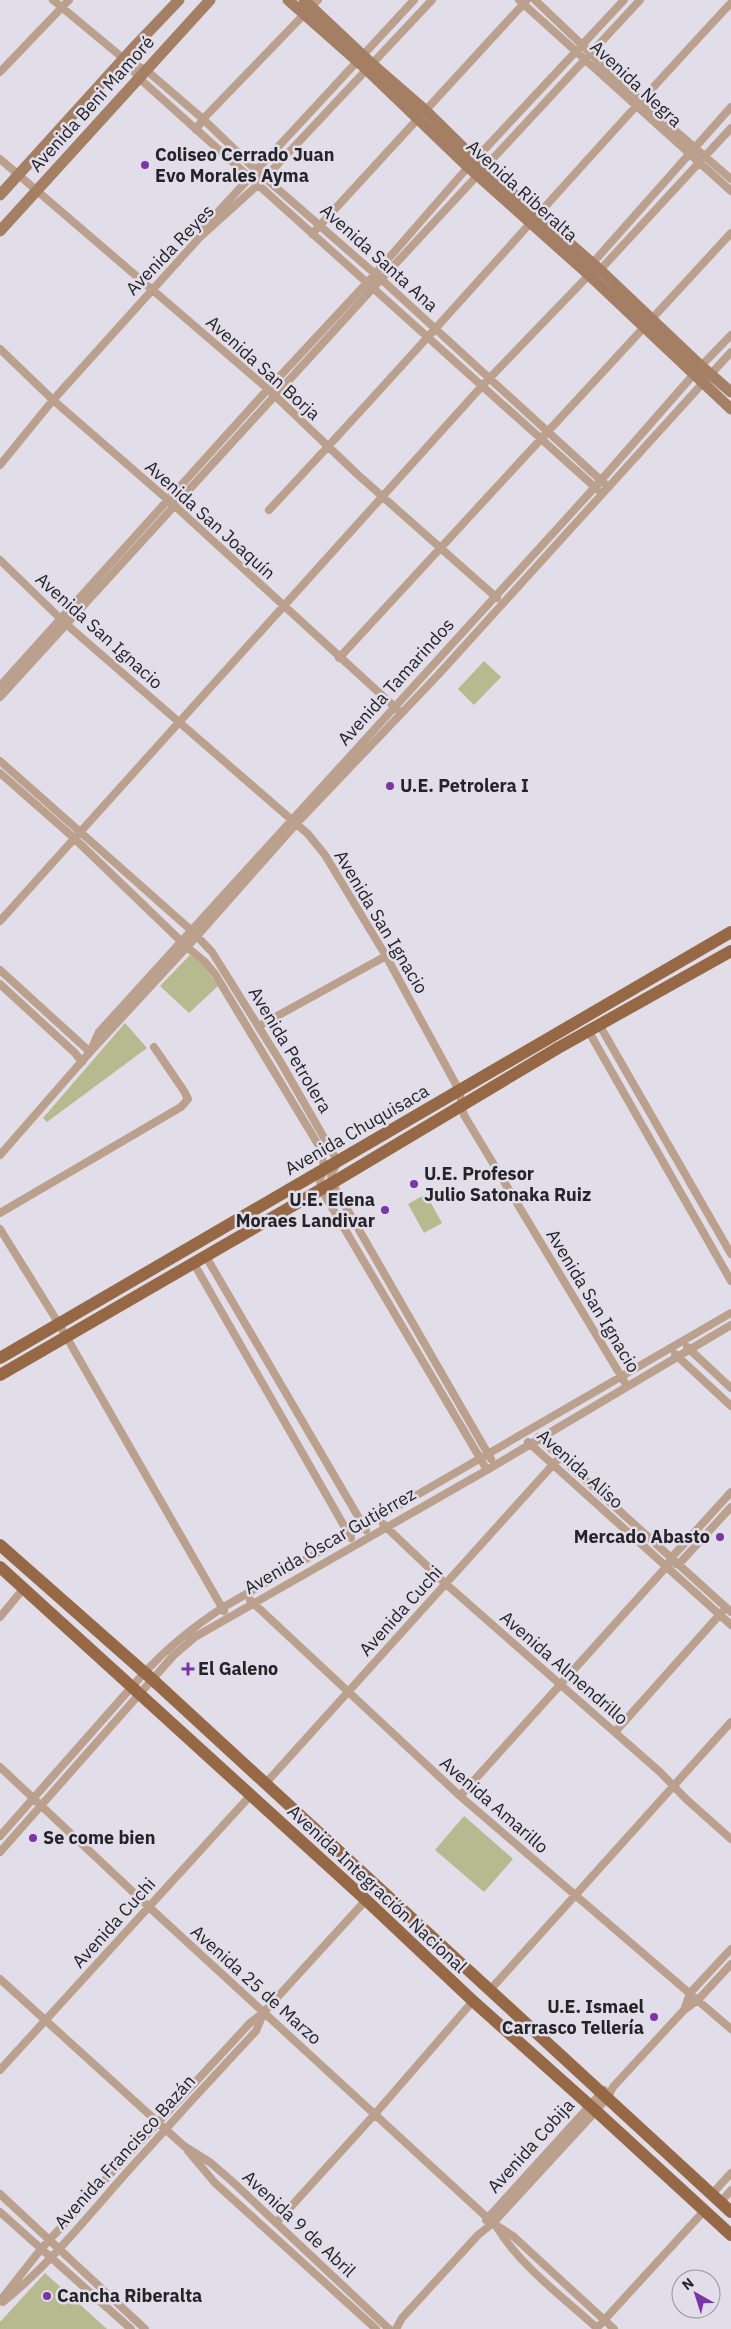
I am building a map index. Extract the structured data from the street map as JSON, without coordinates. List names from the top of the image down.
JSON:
{
  "streets": {
    "main road": ["Avenida Chuquisaca", "Avenida Integración Nacional"],
    "street": [
      "Avenida Negra",
      "Avenida Beni Mamoré",
      "Avenida Riberalta",
      "Avenida Reyes",
      "Avenida Santa Ana",
      "Avenida San Borja",
      "Avenida San Joaquín",
      "Avenida San Ignacio",
      "Avenida Tamarindos",
      "Avenida Petrolera",
      "Avenida Aliso",
      "Avenida Óscar Gutiérrez",
      "Avenida Cuchi",
      "Avenida Almendrillo",
      "Avenida Amarillo",
      "Avenida 25 de Marzo",
      "Avenida Cobija",
      "Avenida Francisco Bazán",
      "Avenida 9 de Abril"
    ]
  },
  "crossings": [
    ["Avenida Beni Mamoré", "Avenida Santa Ana"],
    ["Avenida Beni Mamoré", "Avenida San Borja"],
    ["Avenida Riberalta", "Avenida Reyes"],
    ["Avenida Riberalta", "Avenida Tamarindos"],
    ["Avenida Reyes", "Avenida Santa Ana"],
    ["Avenida Reyes", "Avenida San Borja"],
    ["Avenida Reyes", "Avenida San Joaquín"],
    ["Avenida Santa Ana", "Avenida Tamarindos"],
    ["Avenida San Borja", "Avenida Tamarindos"],
    ["Avenida San Joaquín", "Avenida Tamarindos"],
    ["Avenida San Ignacio", "Avenida Tamarindos"],
    ["Avenida San Ignacio", "Avenida Chuquisaca"],
    ["Avenida San Ignacio", "Avenida Óscar Gutiérrez"],
    ["Avenida Tamarindos", "Avenida Petrolera"],
    ["Avenida Petrolera", "Avenida Chuquisaca"],
    ["Avenida Aliso", "Avenida Óscar Gutiérrez"],
    ["Avenida Aliso", "Avenida Cuchi"],
    ["Avenida Óscar Gutiérrez", "Avenida Almendrillo"],
    ["Avenida Óscar Gutiérrez", "Avenida Amarillo"],
    ["Avenida Óscar Gutiérrez", "Avenida Integración Nacional"],
    ["Avenida Óscar Gutiérrez", "Avenida 25 de Marzo"],
    ["Avenida Cuchi", "Avenida Almendrillo"],
    ["Avenida Cuchi", "Avenida Amarillo"],
    ["Avenida Cuchi", "Avenida Integración Nacional"],
    ["Avenida Cuchi", "Avenida 25 de Marzo"],
    ["Avenida Cuchi", "Avenida 9 de Abril"],
    ["Avenida Amarillo", "Avenida Cobija"],
    ["Avenida Integración Nacional", "Avenida Cobija"],
    ["Avenida Integración Nacional", "Avenida Francisco Bazán"],
    ["Avenida 25 de Marzo", "Avenida Cobija"],
    ["Avenida 25 de Marzo", "Avenida Francisco Bazán"],
    ["Avenida Cobija", "Avenida 9 de Abril"],
    ["Avenida Francisco Bazán", "Avenida 9 de Abril"]
  ],
  "places": {
    "other": [
      "Coliseo Cerrado Juan Evo Morales Ayma",
      "U.E. Petrolera I",
      "U.E. Profesor Julio Satonaka Ruiz",
      "U.E. Elena Moraes Landivar",
      "Mercado Abasto",
      "Se come bien",
      "U.E. Ismael Carrasco Tellería",
      "Cancha Riberalta"
    ],
    "health": ["El Galeno"]
  },
  "north": "top left"
}
